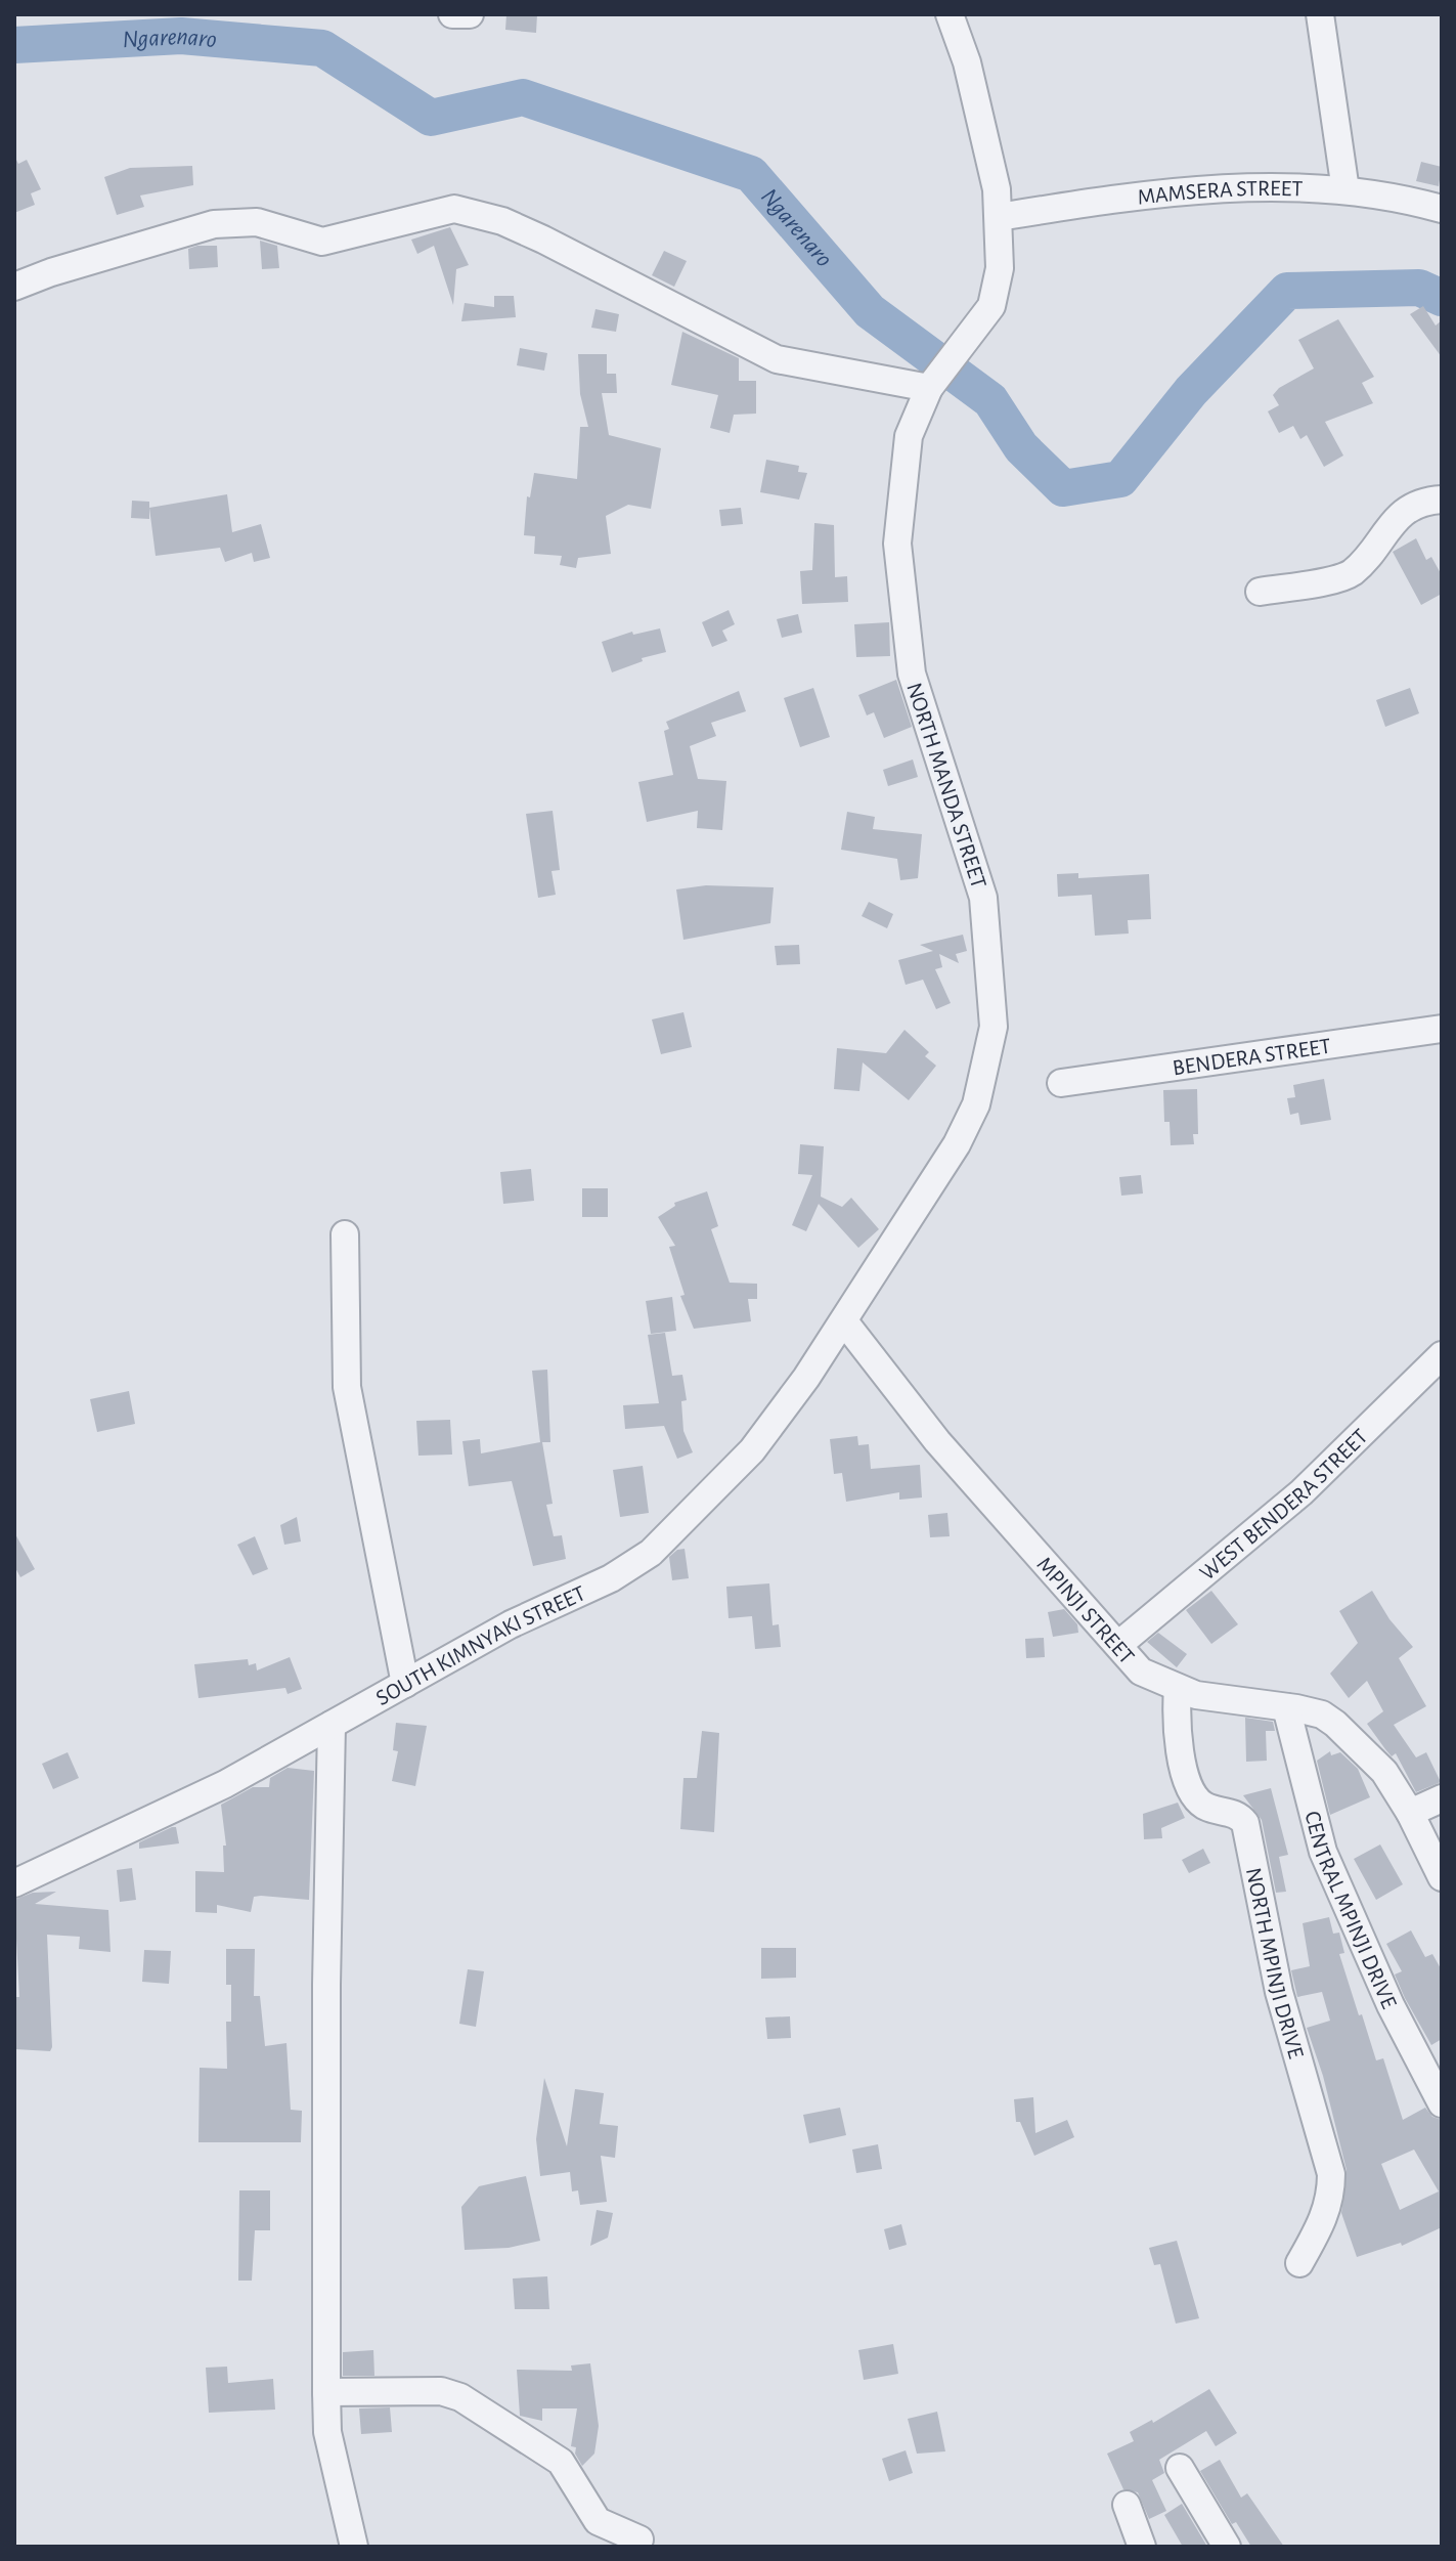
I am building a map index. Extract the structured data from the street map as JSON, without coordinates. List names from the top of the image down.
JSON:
{
  "streets": {
    "street": [
      "MAMSERA STREET",
      "NORTH MANDA STREET",
      "BENDERA STREET",
      "WEST BENDERA STREET",
      "MPINJI STREET",
      "SOUTH KIMNYAKI STREET",
      "CENTRAL MPINJI DRIVE",
      "NORTH MPINJI DRIVE"
    ]
  },
  "crossings": [
    ["MAMSERA STREET", "NORTH MANDA STREET"],
    ["NORTH MANDA STREET", "MPINJI STREET"],
    ["NORTH MANDA STREET", "SOUTH KIMNYAKI STREET"],
    ["WEST BENDERA STREET", "MPINJI STREET"],
    ["MPINJI STREET", "SOUTH KIMNYAKI STREET"],
    ["MPINJI STREET", "CENTRAL MPINJI DRIVE"],
    ["MPINJI STREET", "NORTH MPINJI DRIVE"]
  ],
  "water": ["Ngarenaro"]
}
